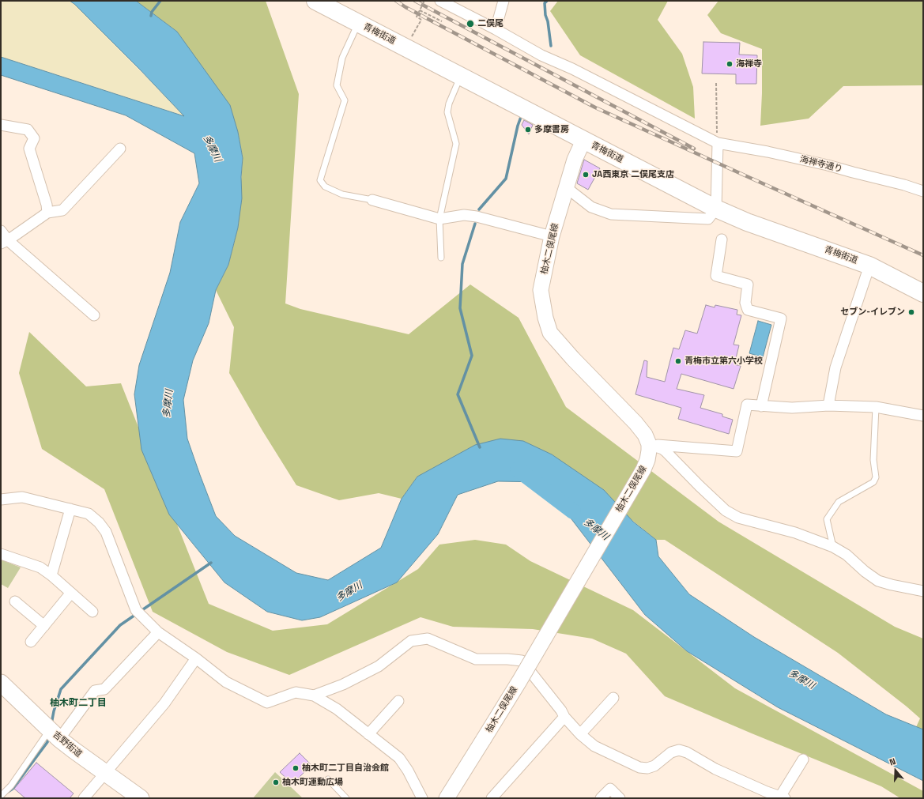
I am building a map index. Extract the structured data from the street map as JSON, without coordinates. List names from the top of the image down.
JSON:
{
  "streets": {
    "highway": ["青梅街道"],
    "main road": ["柚木二俣尾線", "吉野街道"],
    "street": ["海禅寺通り"]
  },
  "crossings": [
    ["青梅街道", "柚木二俣尾線"]
  ],
  "districts": ["柚木町二丁目"],
  "water": ["多摩川"],
  "places": [
    "二俣尾",
    "海禅寺",
    "多摩書房",
    "JA西東京 二俣尾支店",
    "セブン-イレブン",
    "青梅市立第六小学校",
    "柚木町二丁目自治会館",
    "柚木町運動広場"
  ],
  "north": "top"
}
